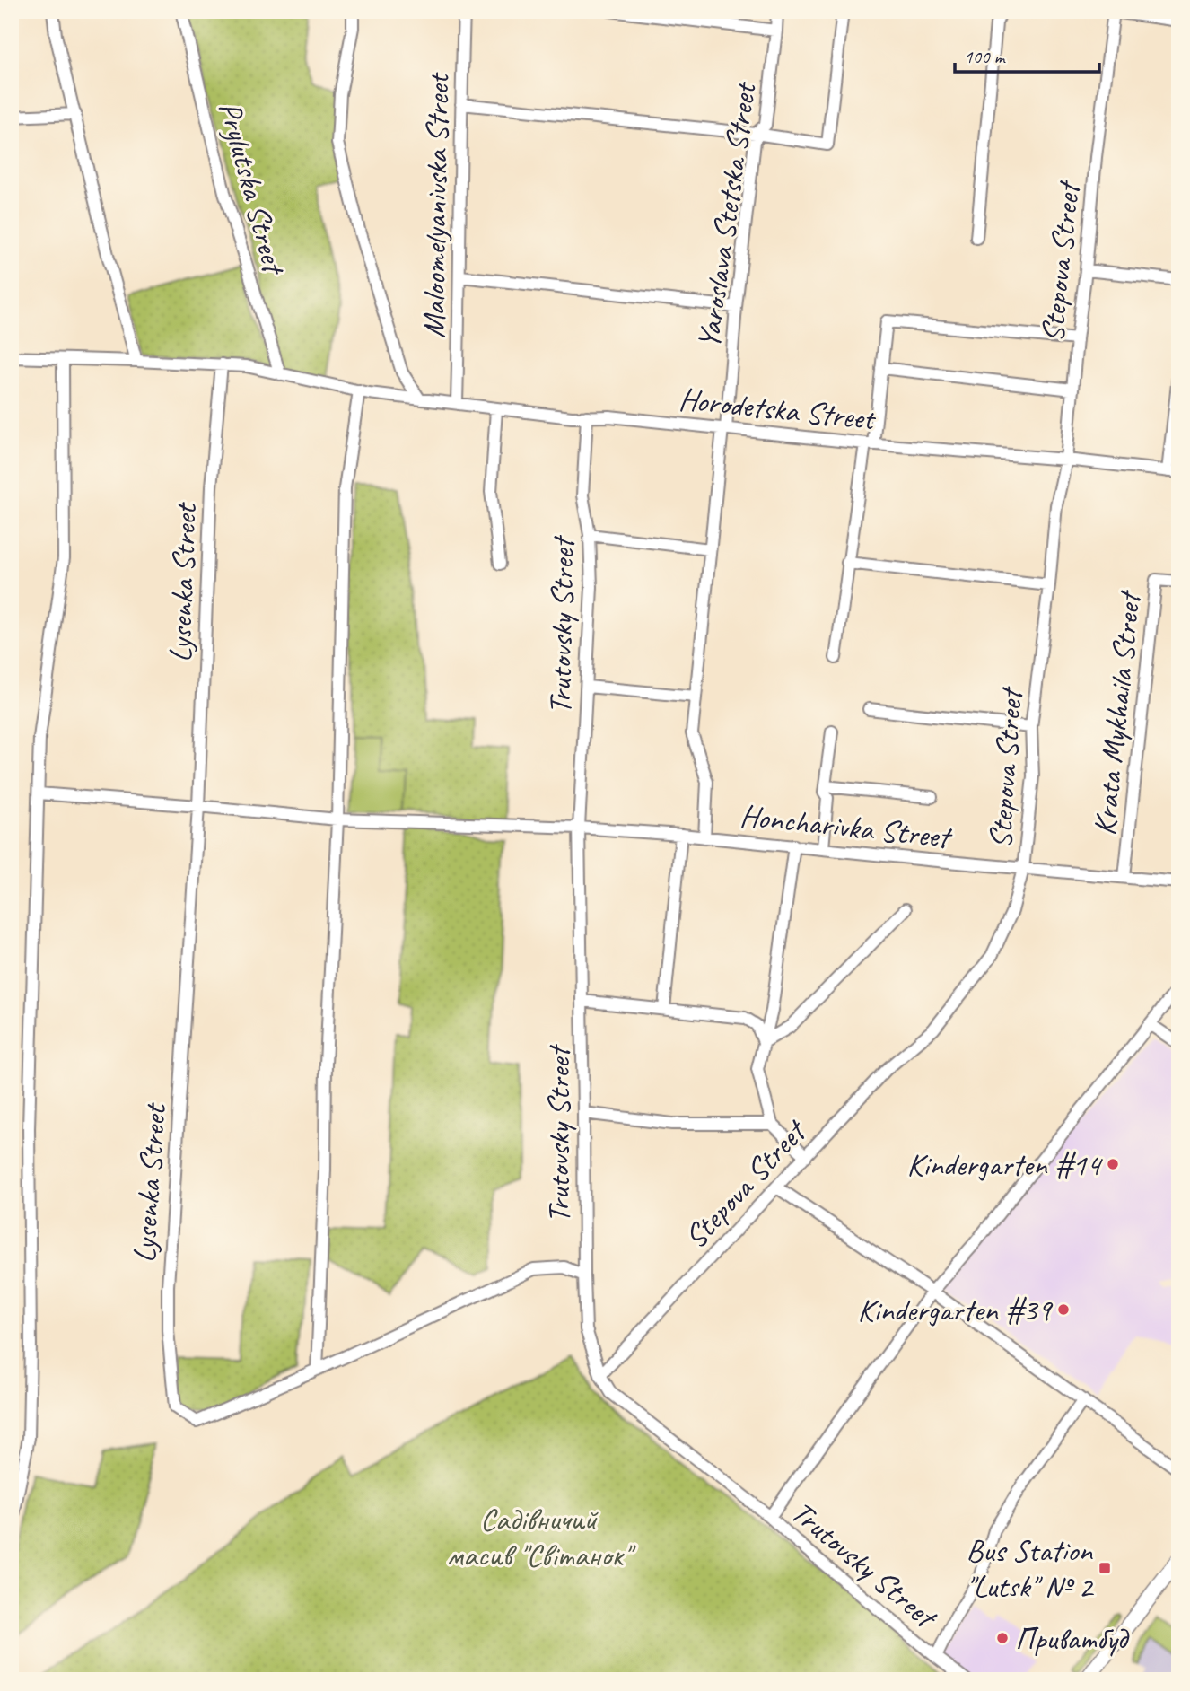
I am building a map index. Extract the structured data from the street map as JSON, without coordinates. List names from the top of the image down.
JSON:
{
  "streets": {
    "street": [
      "Prylutska Street",
      "Maloomelyanivska Street",
      "Yaroslava Stetska Street",
      "Stepova Street",
      "Horodetska Street",
      "Lysenka Street",
      "Trutovsky Street",
      "Krata Mykhaila Street",
      "Honcharivka Street"
    ]
  },
  "crossings": [
    ["Prylutska Street", "Horodetska Street"],
    ["Maloomelyanivska Street", "Horodetska Street"],
    ["Yaroslava Stetska Street", "Horodetska Street"],
    ["Yaroslava Stetska Street", "Honcharivka Street"],
    ["Stepova Street", "Horodetska Street"],
    ["Stepova Street", "Trutovsky Street"],
    ["Stepova Street", "Honcharivka Street"],
    ["Horodetska Street", "Lysenka Street"],
    ["Horodetska Street", "Trutovsky Street"],
    ["Lysenka Street", "Trutovsky Street"],
    ["Trutovsky Street", "Honcharivka Street"],
    ["Krata Mykhaila Street", "Honcharivka Street"]
  ],
  "parks": ["Садівничий масив \"Світанок\""],
  "places": {
    "other": ["Kindergarten #14", "Kindergarten #39", "Приватбуд"],
    "transit": ["Bus Station \"Lutsk\" № 2"]
  },
  "scale_bar": "100 m"
}
